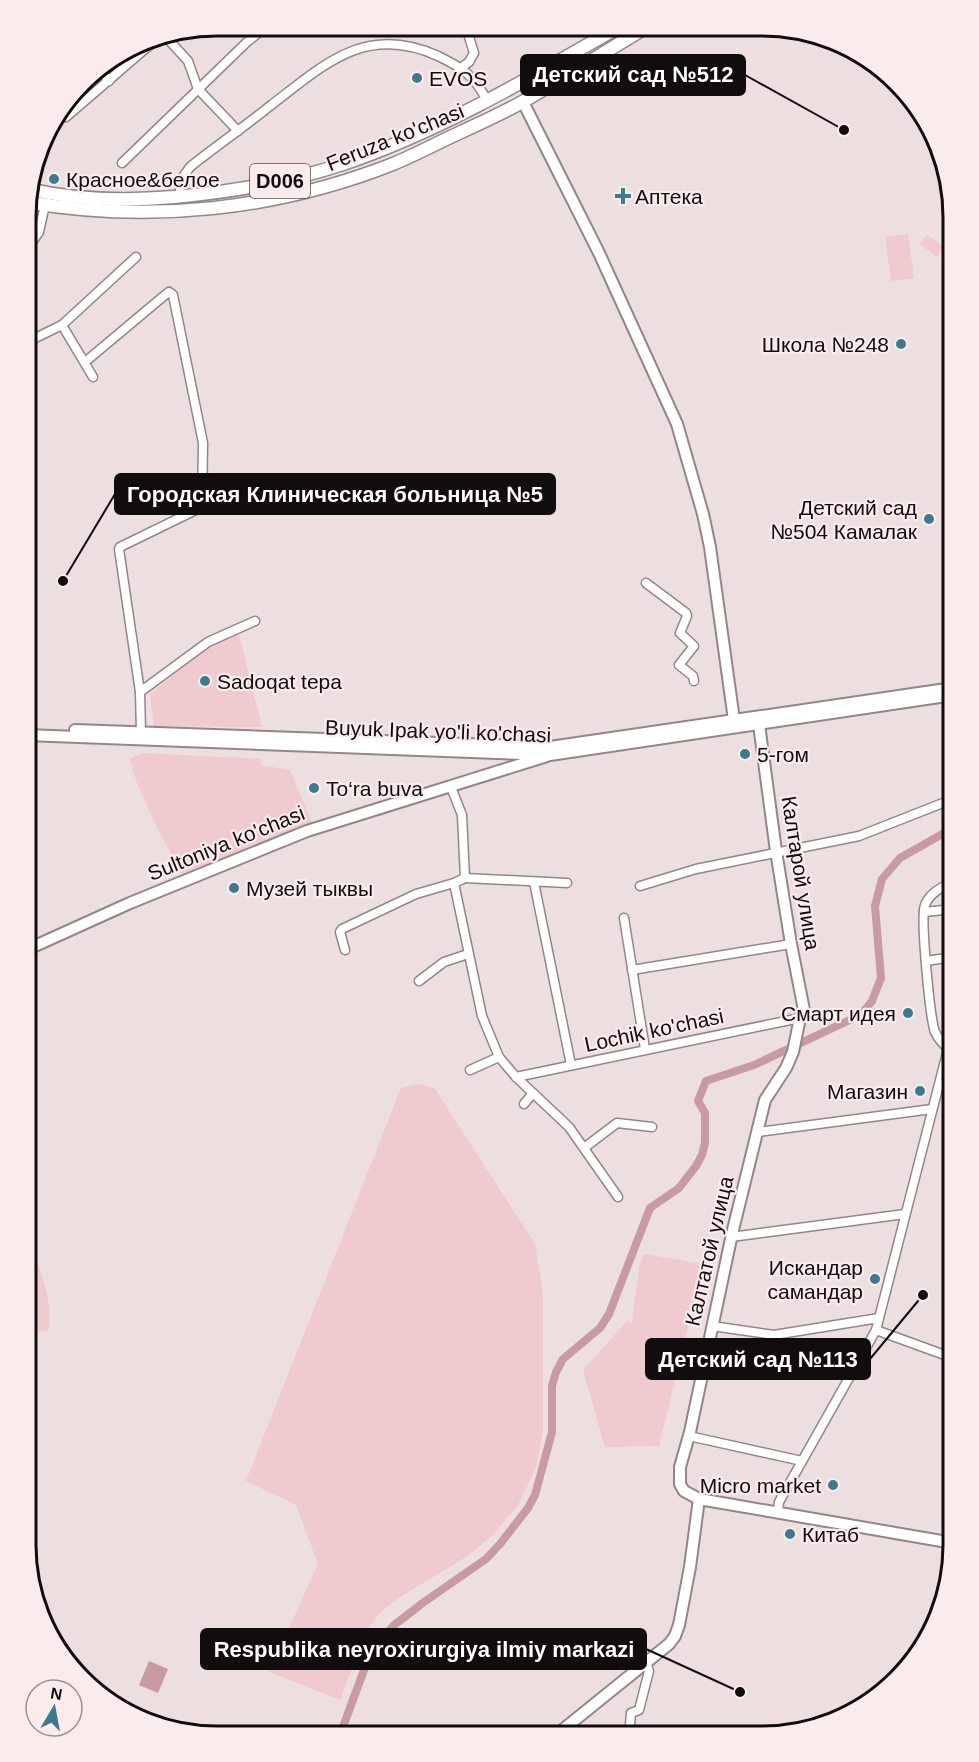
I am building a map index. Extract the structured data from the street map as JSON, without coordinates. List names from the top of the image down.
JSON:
{
  "streets": {
    "main road": ["Feruza ko'chasi", "D006"],
    "street": [
      "Buyuk Ipak yo'li ko'chasi",
      "Sultoniya ko'chasi",
      "Калтарой улица",
      "Lochik ko'chasi",
      "Калтатой улица"
    ]
  },
  "crossings": [
    ["Feruza ko'chasi", "D006"],
    ["Buyuk Ipak yo'li ko'chasi", "Sultoniya ko'chasi"],
    ["Buyuk Ipak yo'li ko'chasi", "Калтарой улица"],
    ["Калтарой улица", "Lochik ko'chasi"],
    ["Калтарой улица", "Калтатой улица"]
  ],
  "places": {
    "other": [
      "EVOS",
      "Детский сад №512",
      "Красное&белое",
      "Школа №248",
      "Детский сад №504 Камалак",
      "Городская Клиническая больница №5",
      "Sadoqat tepa",
      "5-гом",
      "To‘ra buva",
      "Музей тыквы",
      "Смарт идея",
      "Магазин",
      "Искандар самандар",
      "Детский сад №113",
      "Micro market",
      "Китаб",
      "Respublika neyroxirurgiya ilmiy markazi"
    ],
    "health": ["Аптека"]
  },
  "north": "top"
}
